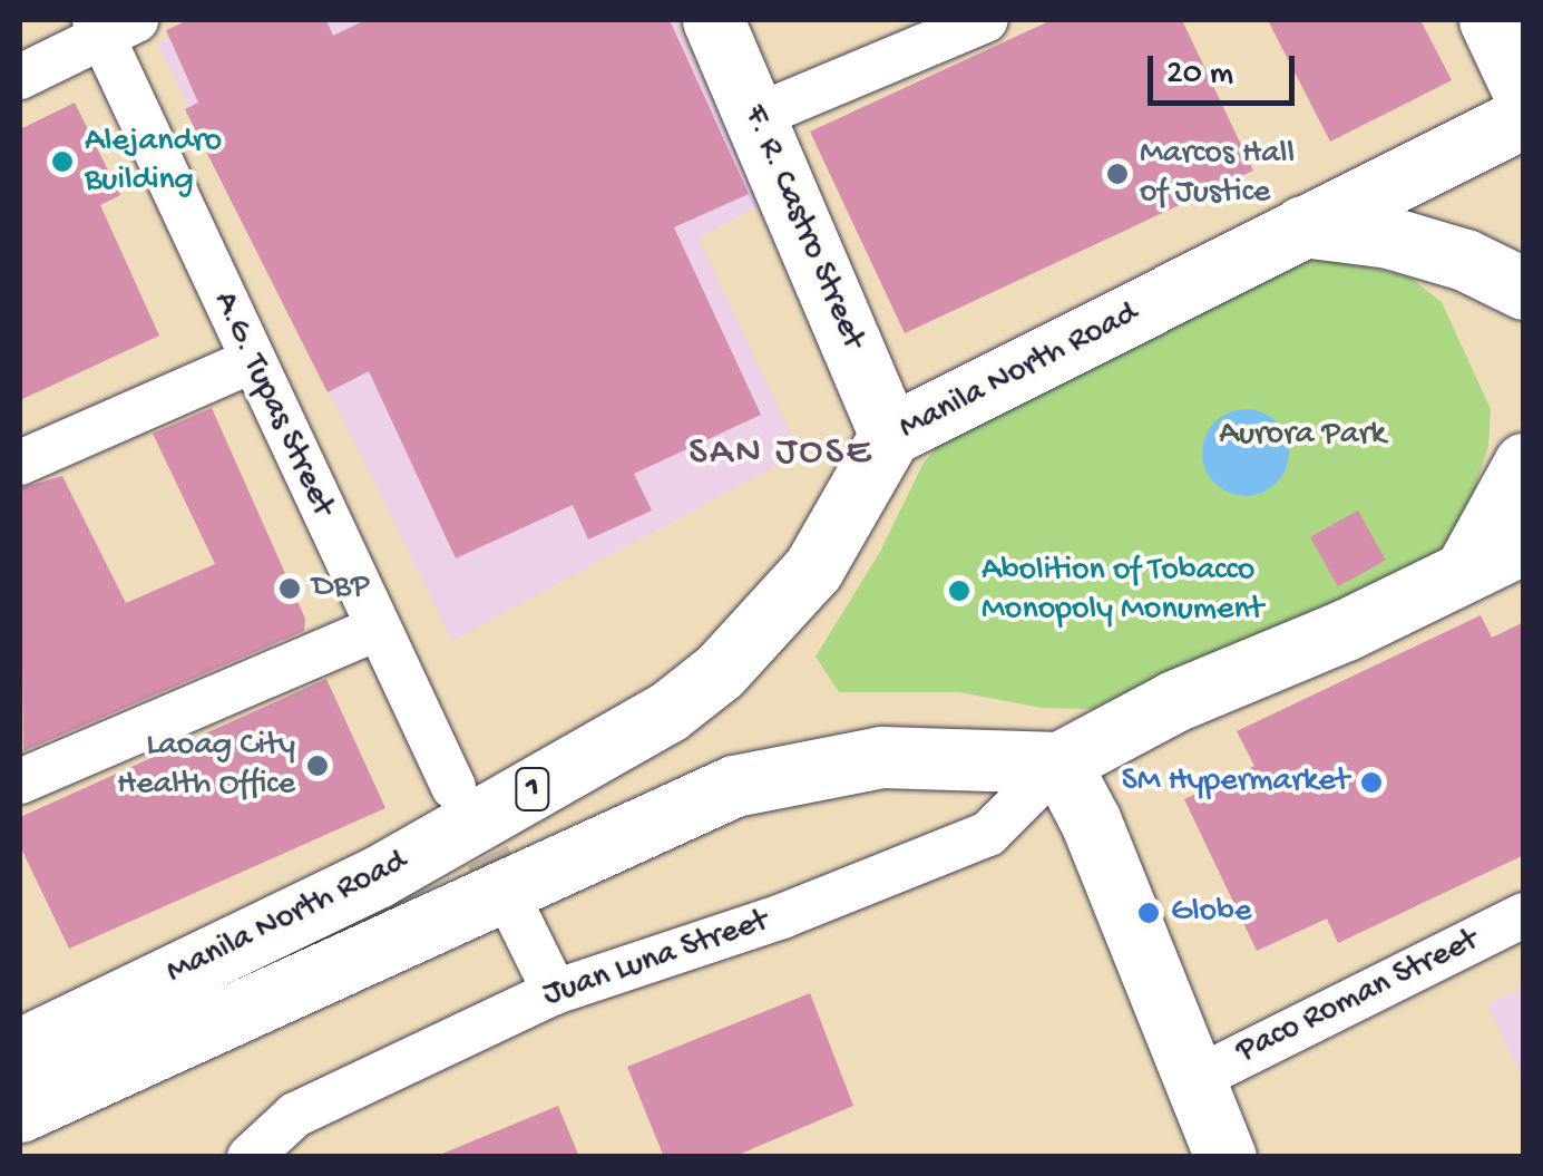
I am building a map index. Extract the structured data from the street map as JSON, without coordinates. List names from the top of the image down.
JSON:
{
  "streets": {
    "main road": ["F. R. Castro Street", "Manila North Road", "1"],
    "street": ["A.G. Tupas Street", "Juan Luna Street", "Paco Roman Street"]
  },
  "crossings": [
    ["F. R. Castro Street", "Manila North Road"],
    ["Manila North Road", "Juan Luna Street"]
  ],
  "districts": ["SAN JOSE"],
  "parks": ["Aurora Park"],
  "places": [
    "Alejandro Building",
    "Marcos Hall of Justice",
    "DBP",
    "Abolition of Tobacco Monopoly Monument",
    "Laoag City Health Office",
    "SM Hypermarket",
    "Globe"
  ],
  "scale_bar": "20 m"
}
